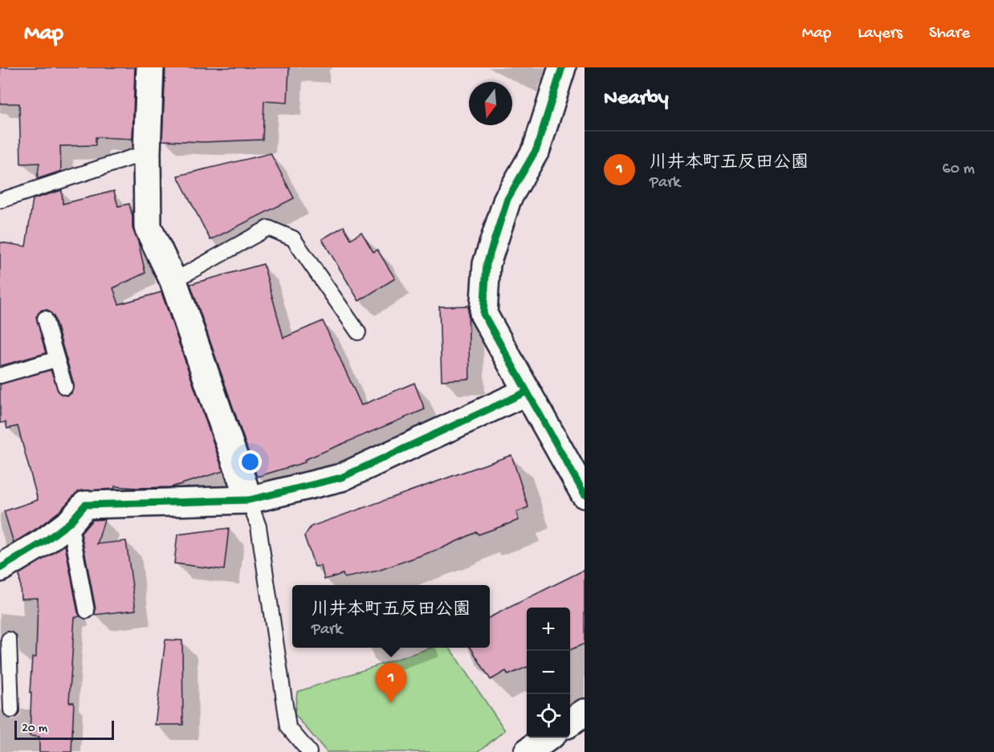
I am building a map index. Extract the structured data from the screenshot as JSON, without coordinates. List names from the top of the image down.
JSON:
{
  "scale_bar": "20 m",
  "north": "bottom",
  "page": {
    "header": "Map",
    "nav": ["Map", "Layers", "Share"],
    "heading": "Nearby",
    "list": [
      {
        "mark": "1",
        "name": "川井本町五反田公園",
        "note": "Park",
        "value": "60 m"
      }
    ],
    "popup": ["川井本町五反田公園", "Park"],
    "map_buttons": ["+", "−"],
    "pins": "1",
    "scale": "20 m"
  }
}
